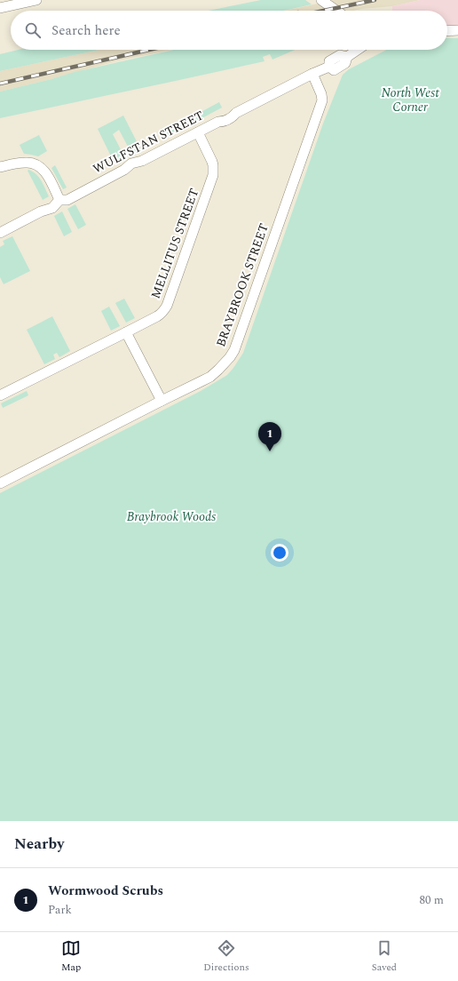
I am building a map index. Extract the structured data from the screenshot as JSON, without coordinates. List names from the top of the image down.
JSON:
{
  "streets": {
    "street": ["WULFSTAN STREET", "MELLITUS STREET", "BRAYBROOK STREET"]
  },
  "crossings": [
    ["WULFSTAN STREET", "MELLITUS STREET"],
    ["WULFSTAN STREET", "BRAYBROOK STREET"]
  ],
  "parks": ["North West Corner", "Braybrook Woods"],
  "page": {
    "search": "Search here",
    "pins": "1",
    "heading": "Nearby",
    "list": [
      {
        "mark": "1",
        "name": "Wormwood Scrubs",
        "note": "Park",
        "value": "80 m"
      }
    ],
    "nav": ["Map", "Directions", "Saved"]
  }
}
